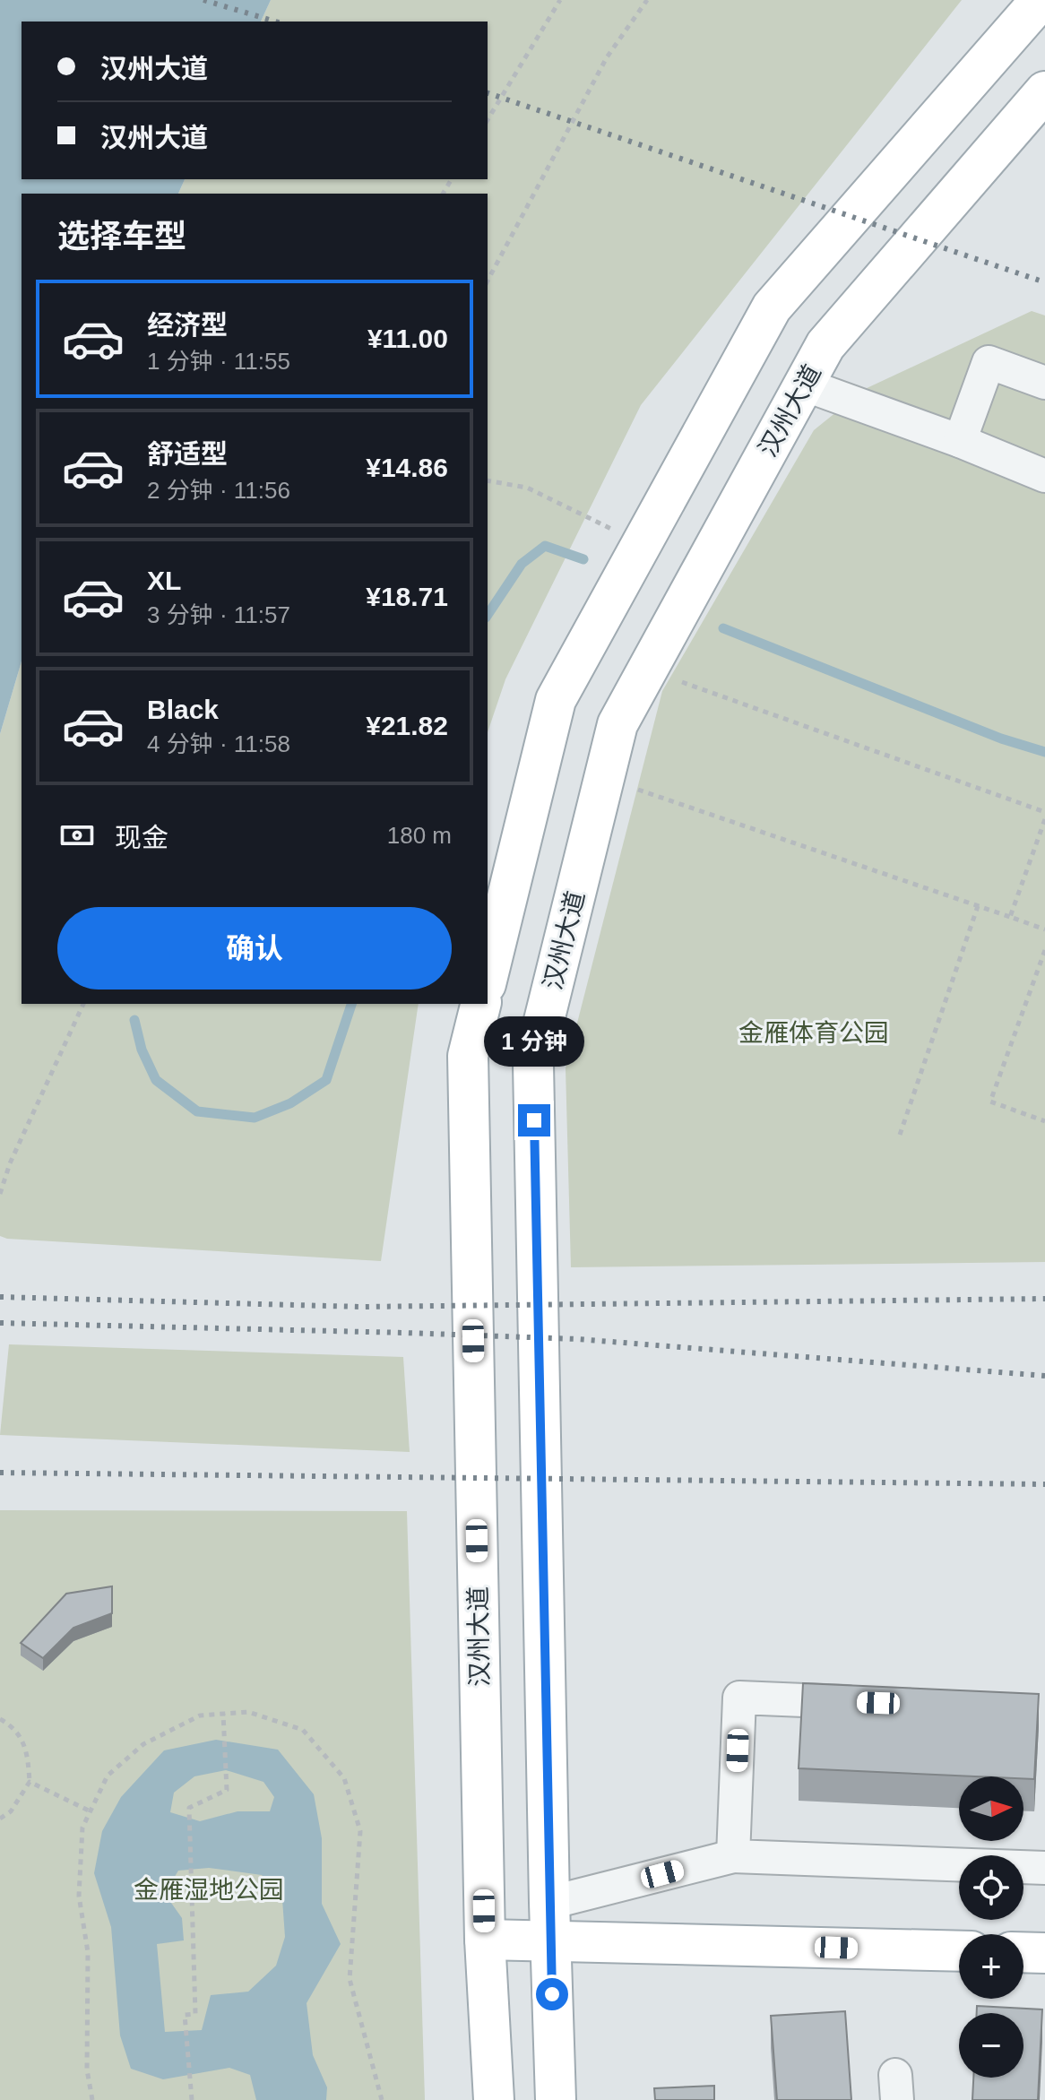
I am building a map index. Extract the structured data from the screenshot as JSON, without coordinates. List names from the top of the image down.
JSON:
{
  "streets": {
    "main road": ["汉州大道"]
  },
  "parks": ["金雁体育公园", "金雁湿地公园"],
  "north": "right",
  "page": {
    "banner": ["汉州大道", "汉州大道"],
    "heading": "选择车型",
    "list": [
      {
        "name": "经济型",
        "note": "1 分钟 · 11:55",
        "value": "¥11.00"
      },
      {
        "name": "舒适型",
        "note": "2 分钟 · 11:56",
        "value": "¥14.86"
      },
      {
        "name": "XL",
        "note": "3 分钟 · 11:57",
        "value": "¥18.71"
      },
      {
        "name": "Black",
        "note": "4 分钟 · 11:58",
        "value": "¥21.82"
      }
    ],
    "pay": ["现金", "180 m"],
    "buttons": "确认",
    "bubble": "1 分钟",
    "map_buttons": ["+", "−"]
  }
}
